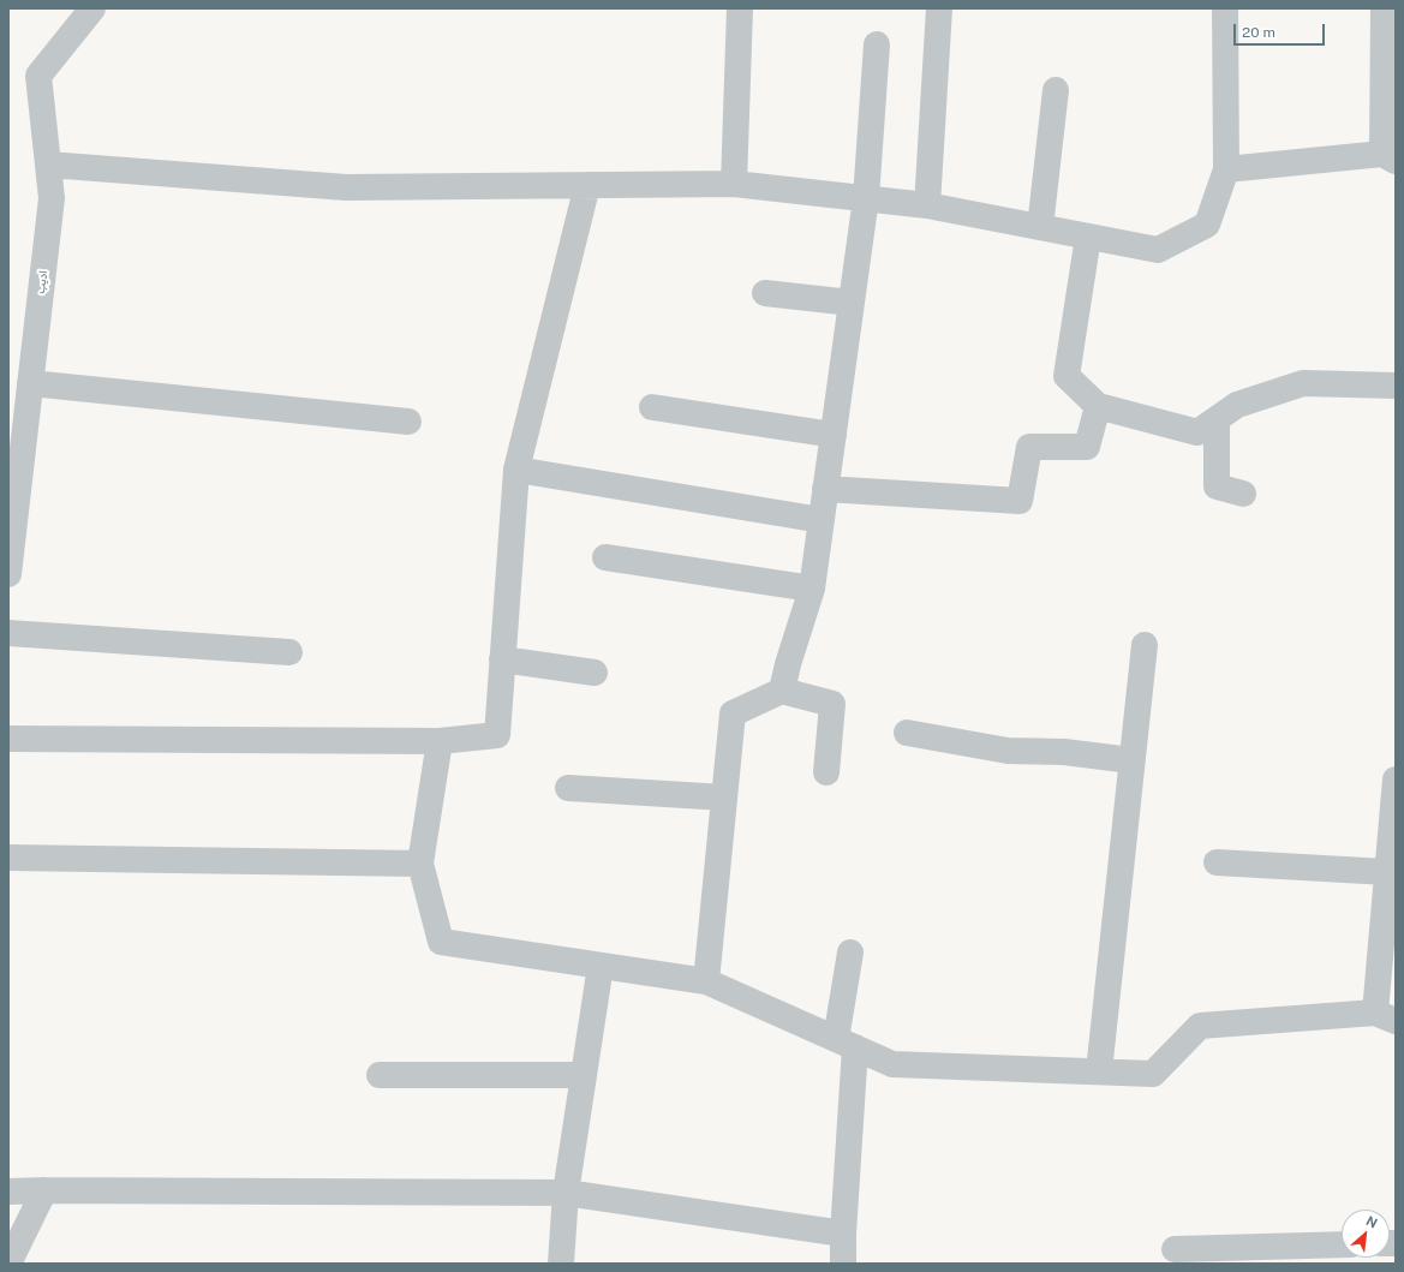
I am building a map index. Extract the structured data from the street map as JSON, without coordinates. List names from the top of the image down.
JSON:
{
  "streets": {
    "street": ["ادیب"]
  },
  "scale_bar": "20 m",
  "north": "top right"
}
